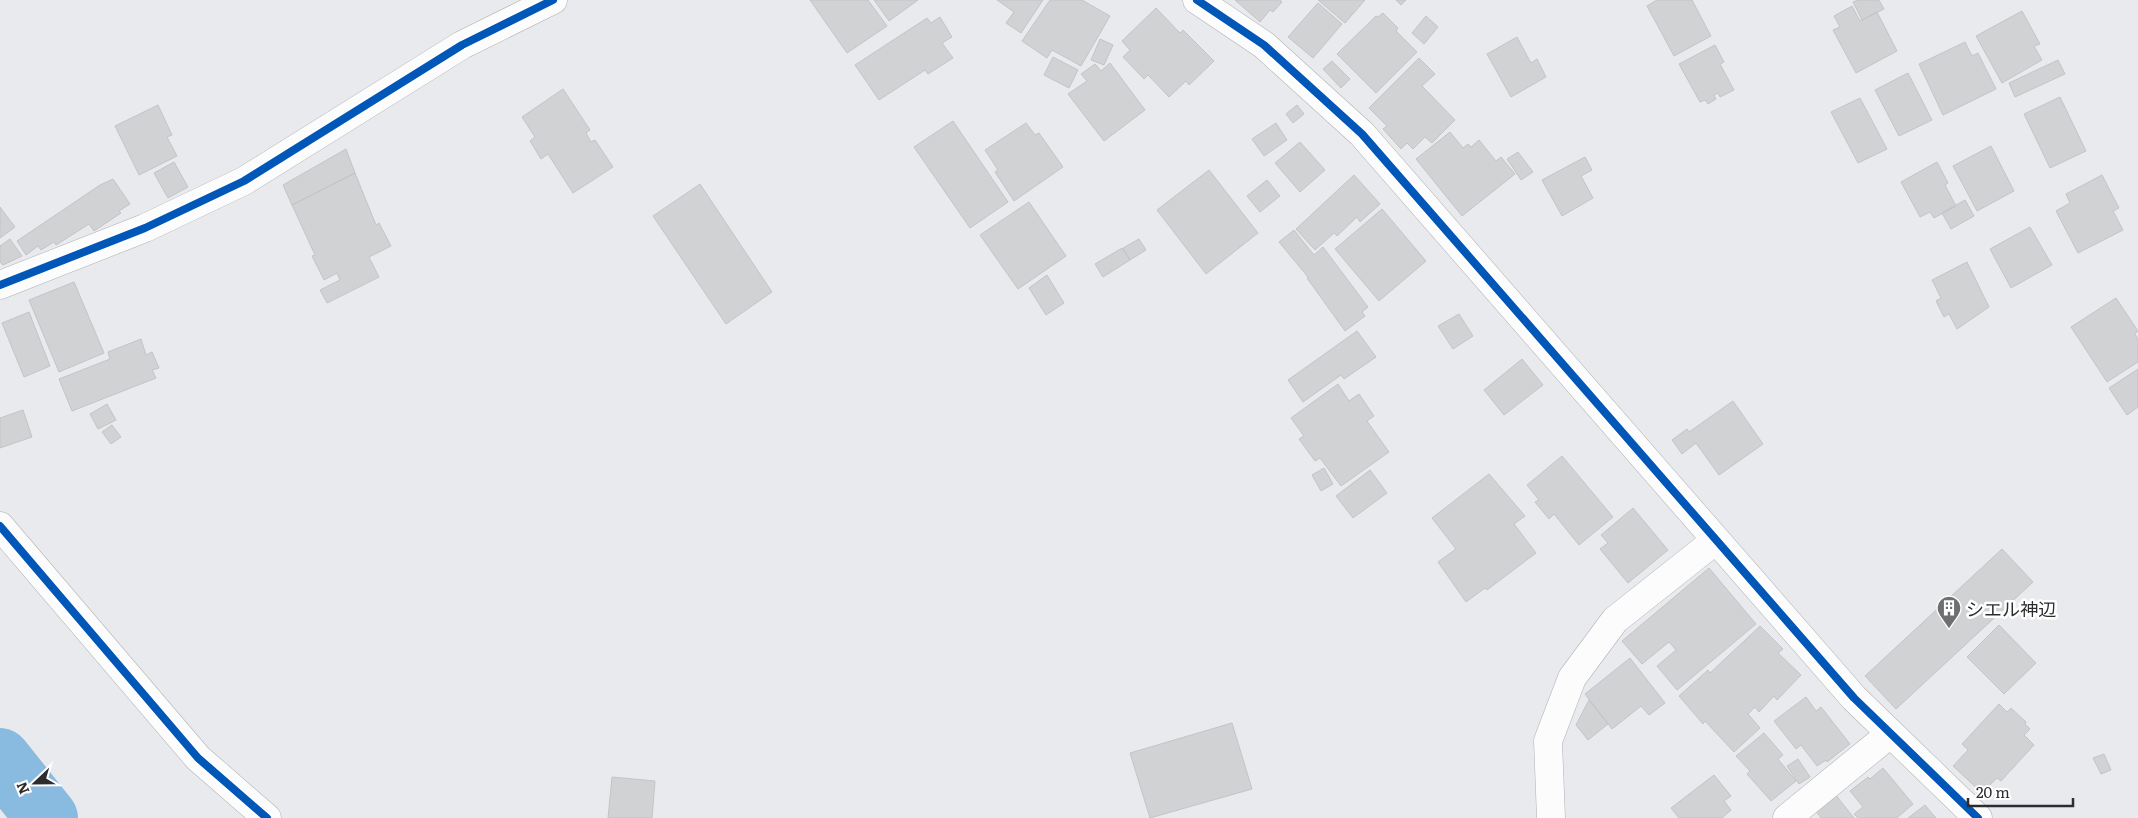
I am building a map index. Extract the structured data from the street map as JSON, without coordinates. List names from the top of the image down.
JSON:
{
  "places": {
    "building": ["シエル神辺"]
  },
  "scale_bar": "20 m",
  "north": "left"
}
